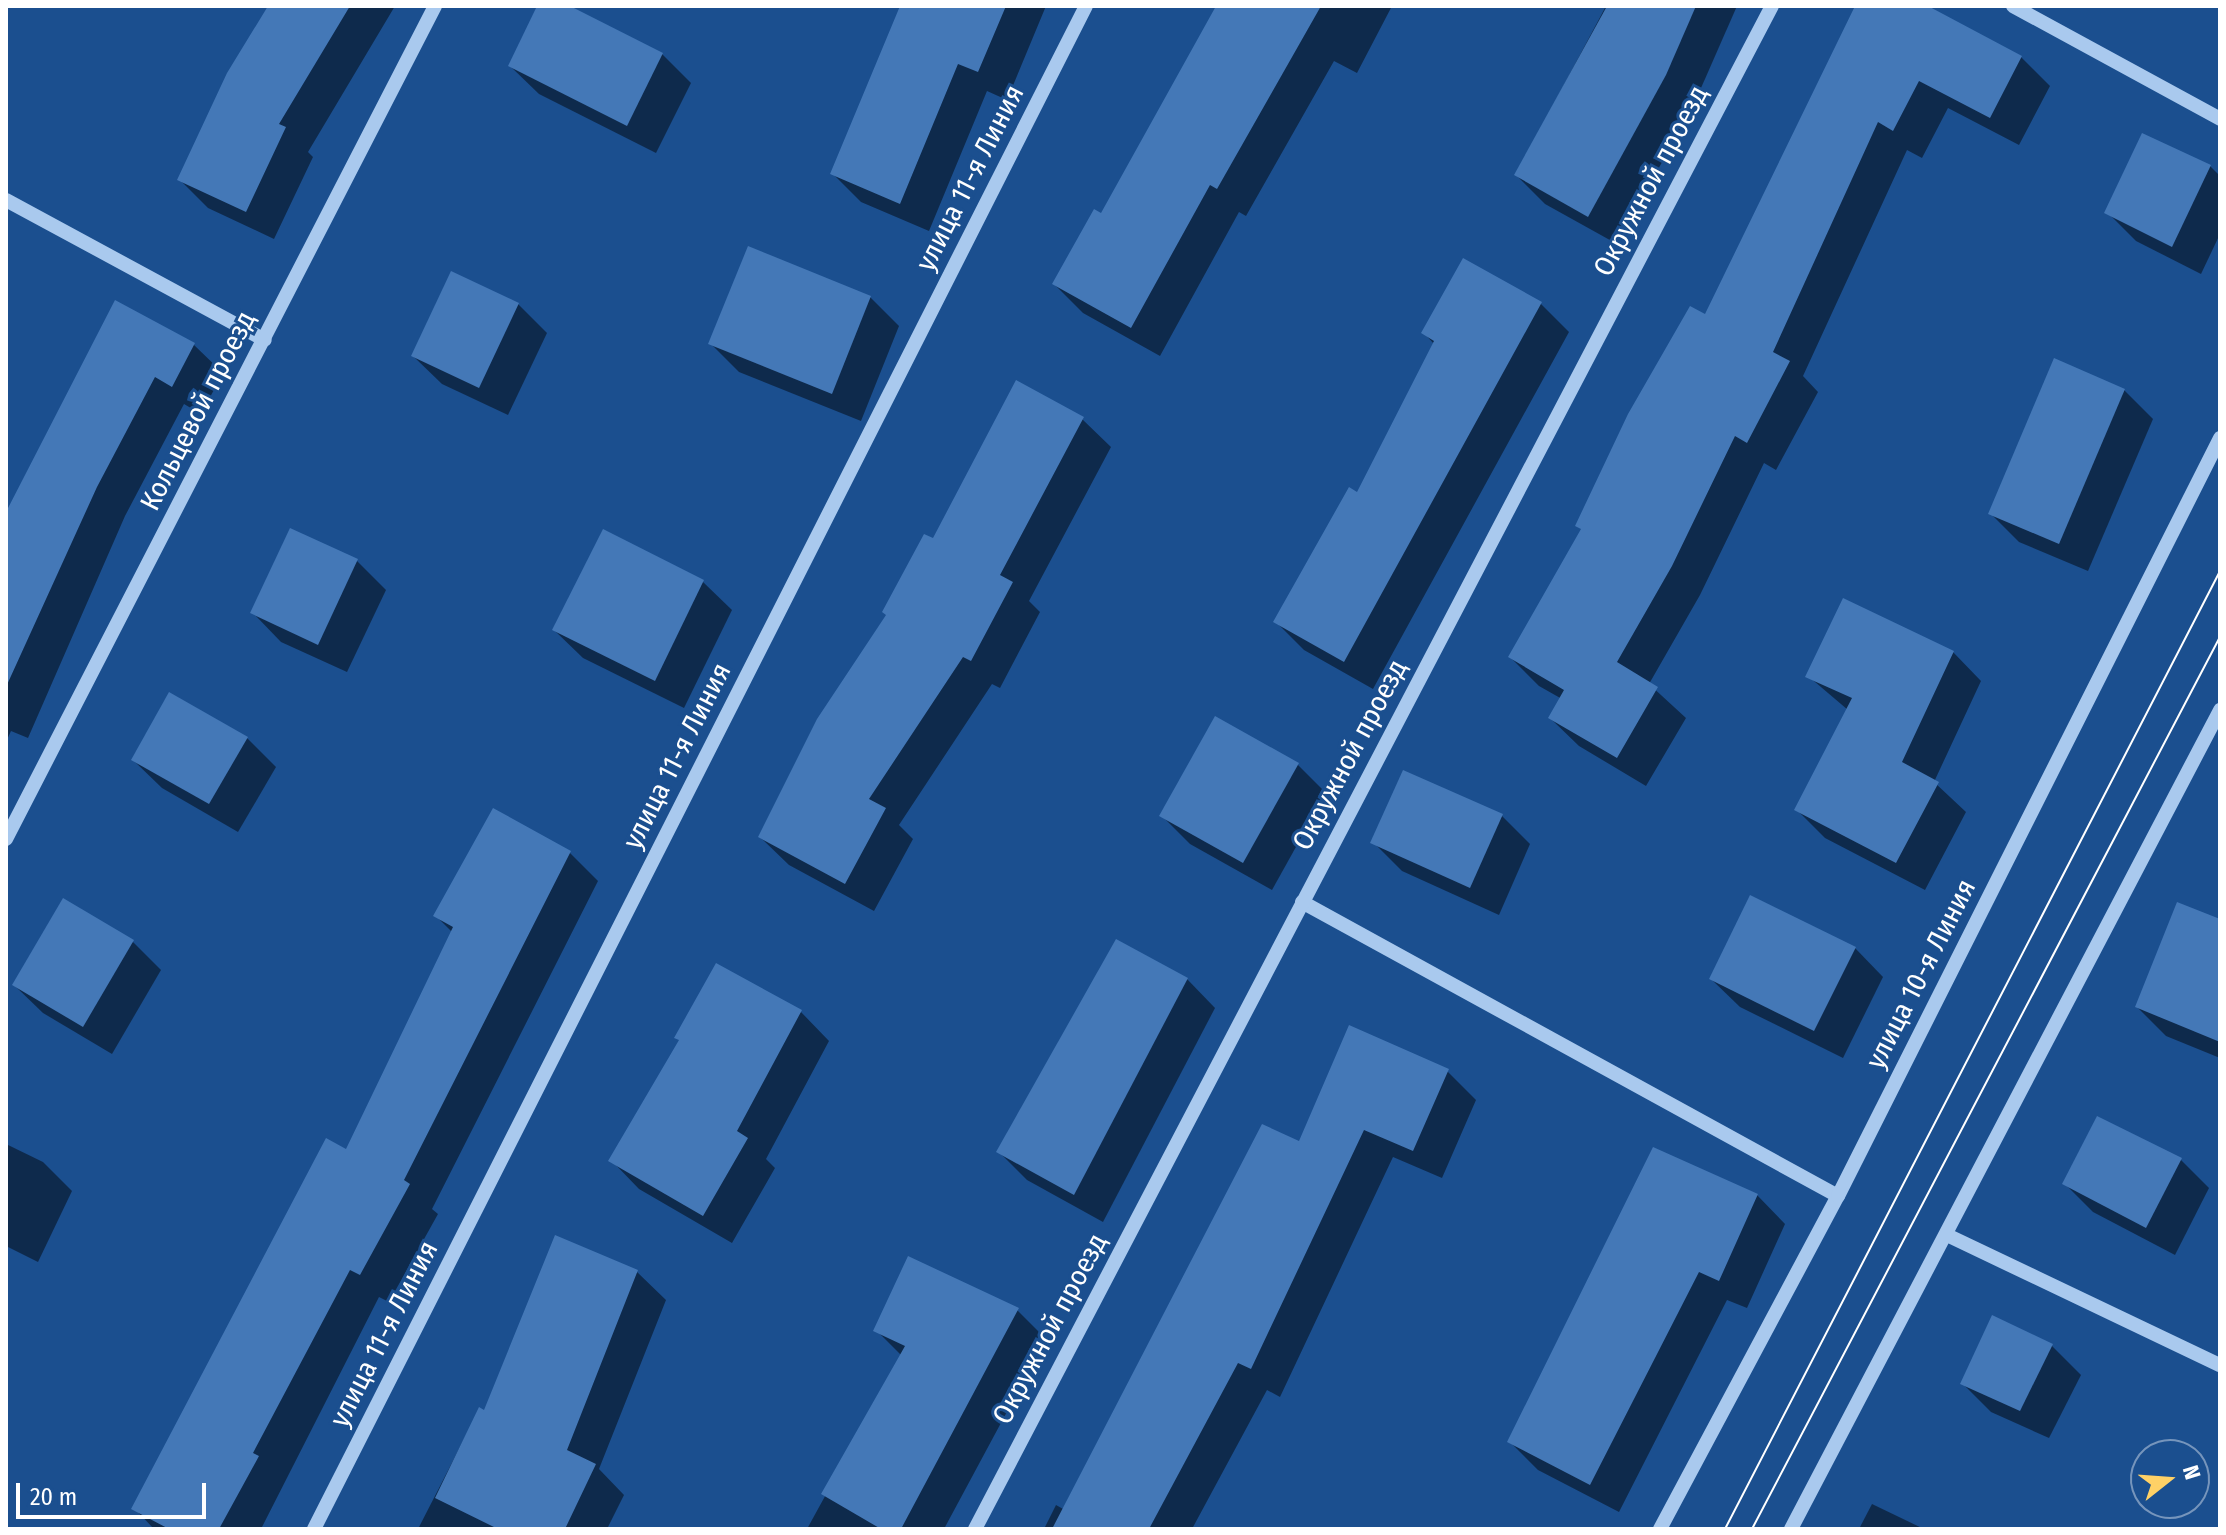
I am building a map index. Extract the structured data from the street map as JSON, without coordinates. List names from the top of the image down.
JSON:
{
  "streets": {
    "lane": [
      "улица 11-я Линия",
      "Окружной проезд",
      "Кольцевой проезд",
      "улица 10-я Линия"
    ]
  },
  "scale_bar": "20 m",
  "north": "right"
}
